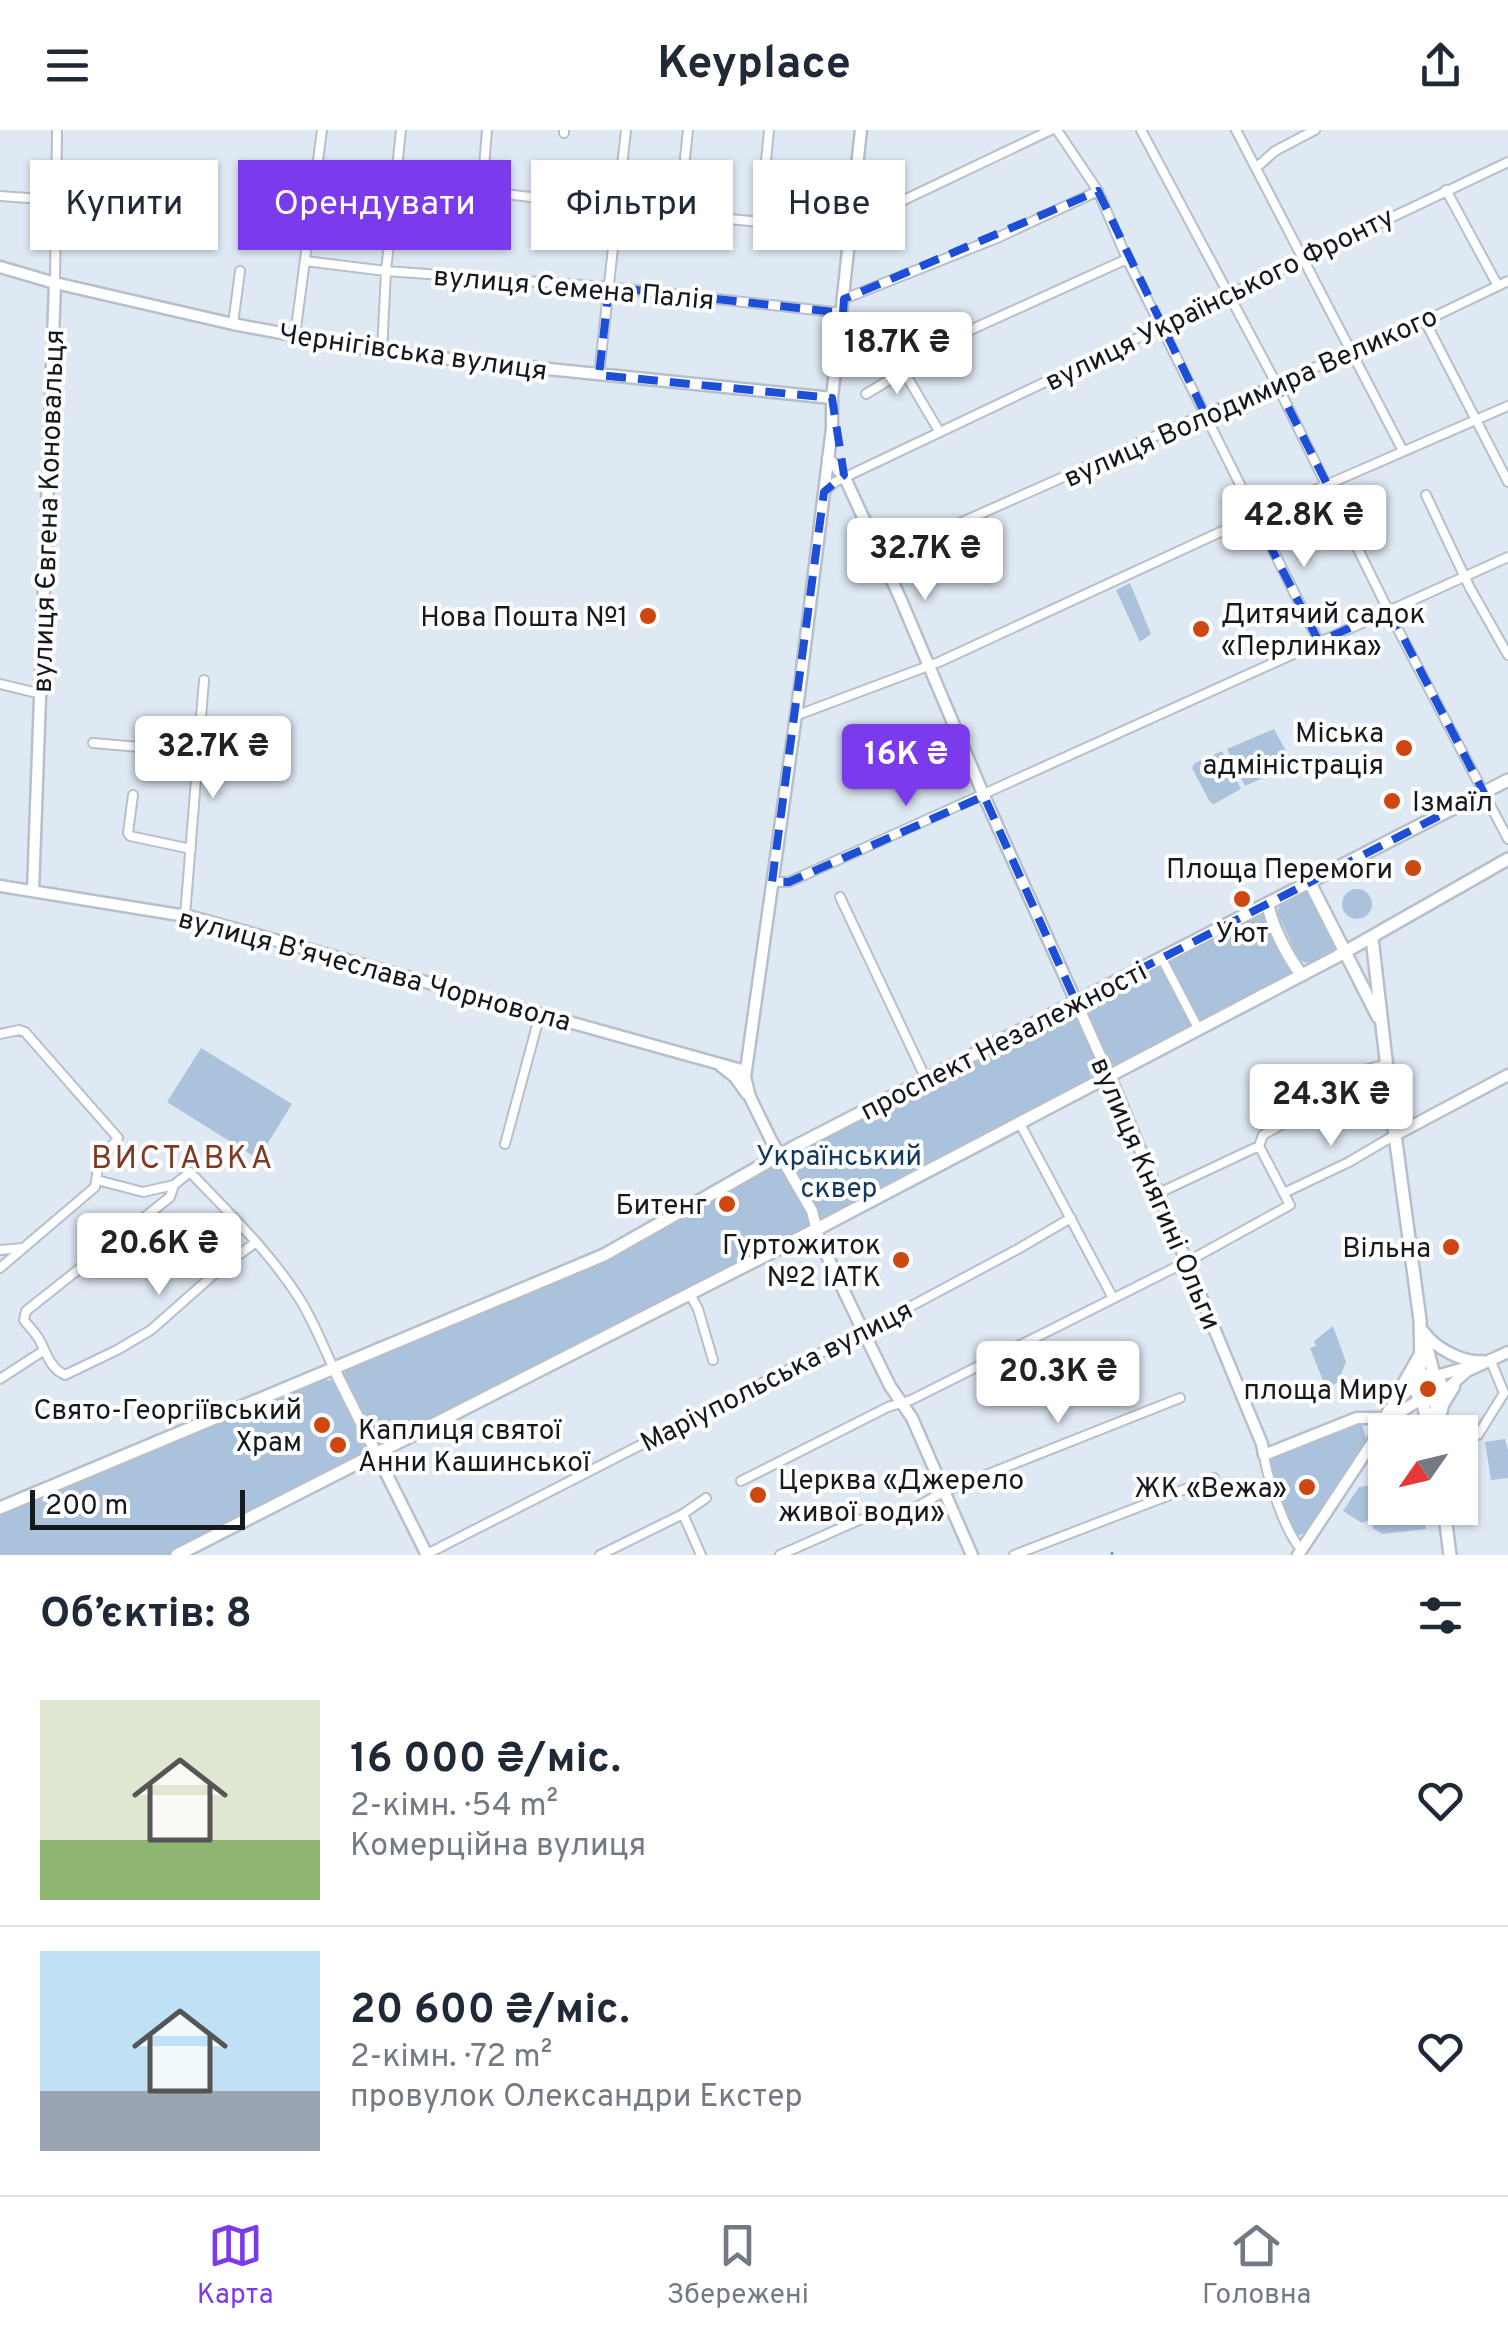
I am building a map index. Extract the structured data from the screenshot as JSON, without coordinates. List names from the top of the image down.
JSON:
{
  "streets": {
    "main road": ["проспект Незалежності"],
    "street": [
      "вулиця Семена Палія",
      "вулиця Українського Фронту",
      "Чернігівська вулиця",
      "вулиця Володимира Великого",
      "вулиця Євгена Коновальця",
      "вулиця Вʼячеслава Чорновола",
      "вулиця Княгині Ольги",
      "Маріупольська вулиця"
    ]
  },
  "crossings": [
    ["вулиця Українського Фронту", "вулиця Княгині Ольги"],
    ["Чернігівська вулиця", "вулиця Євгена Коновальця"],
    ["вулиця Володимира Великого", "вулиця Княгині Ольги"],
    ["вулиця Євгена Коновальця", "вулиця Вʼячеслава Чорновола"],
    ["проспект Незалежності", "вулиця Княгині Ольги"]
  ],
  "districts": ["ВИСТАВКА"],
  "parks": ["Український сквер"],
  "places": [
    "Нова Пошта №1",
    "Дитячий садок «Перлинка»",
    "Міська адміністрація",
    "Ізмаїл",
    "Площа Перемоги",
    "Уют",
    "Битенг",
    "Вільна",
    "Гуртожиток №2 ІАТК",
    "площа Миру",
    "Свято-Георгіївський Храм",
    "Каплиця cвятої Анни Кашинської",
    "ЖК «Вежа»",
    "Церква «Джерело живої води»"
  ],
  "scale_bar": "200 m",
  "north": "bottom left",
  "page": {
    "header": "Keyplace",
    "chip": [
      "Купити",
      "Орендувати",
      "Фільтри",
      "Нове"
    ],
    "price": [
      "18.7K ₴",
      "42.8K ₴",
      "32.7K ₴",
      "32.7K ₴",
      "16K ₴",
      "24.3K ₴",
      "20.6K ₴",
      "20.3K ₴"
    ],
    "scale": "200 m",
    "heading": "Об’єктів: 8",
    "list": [
      {
        "name": "16 000 ₴/міс.",
        "note": "2-кімн. · 54 m² · Комерційна вулиця"
      },
      {
        "name": "20 600 ₴/міс.",
        "note": "2-кімн. · 72 m² · провулок Олександри Екстер"
      }
    ],
    "tabs": ["Карта", "Збережені", "Головна"]
  }
}
